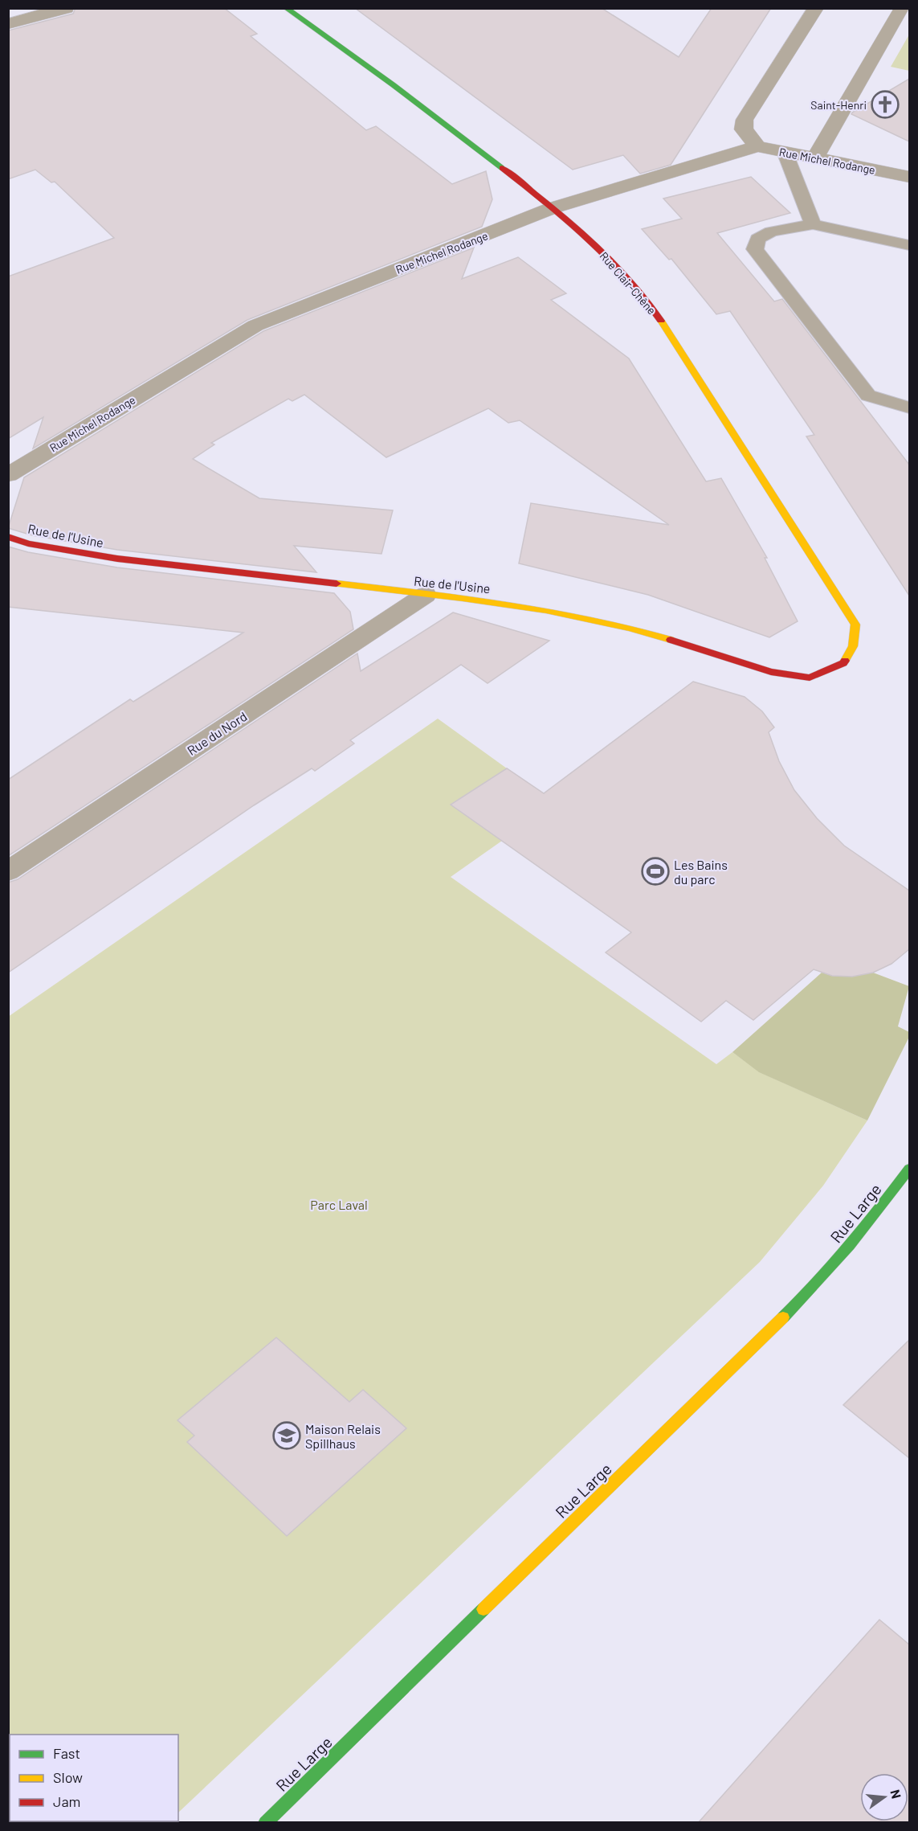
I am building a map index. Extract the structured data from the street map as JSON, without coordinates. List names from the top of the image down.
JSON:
{
  "streets": {
    "street": [
      "Rue Michel Rodange",
      "Rue Clair-Chêne",
      "Rue de l'Usine",
      "Rue du Nord",
      "Rue Large"
    ]
  },
  "crossings": [
    ["Rue Michel Rodange", "Rue Clair-Chêne"],
    ["Rue Clair-Chêne", "Rue de l'Usine"],
    ["Rue de l'Usine", "Rue du Nord"]
  ],
  "parks": ["Parc Laval"],
  "places": {
    "church": ["Saint-Henri"],
    "sports": ["Les Bains du parc"],
    "school or university": ["Maison Relais Spillhaus"]
  },
  "legend": ["Fast", "Slow", "Jam"],
  "north": "right"
}
